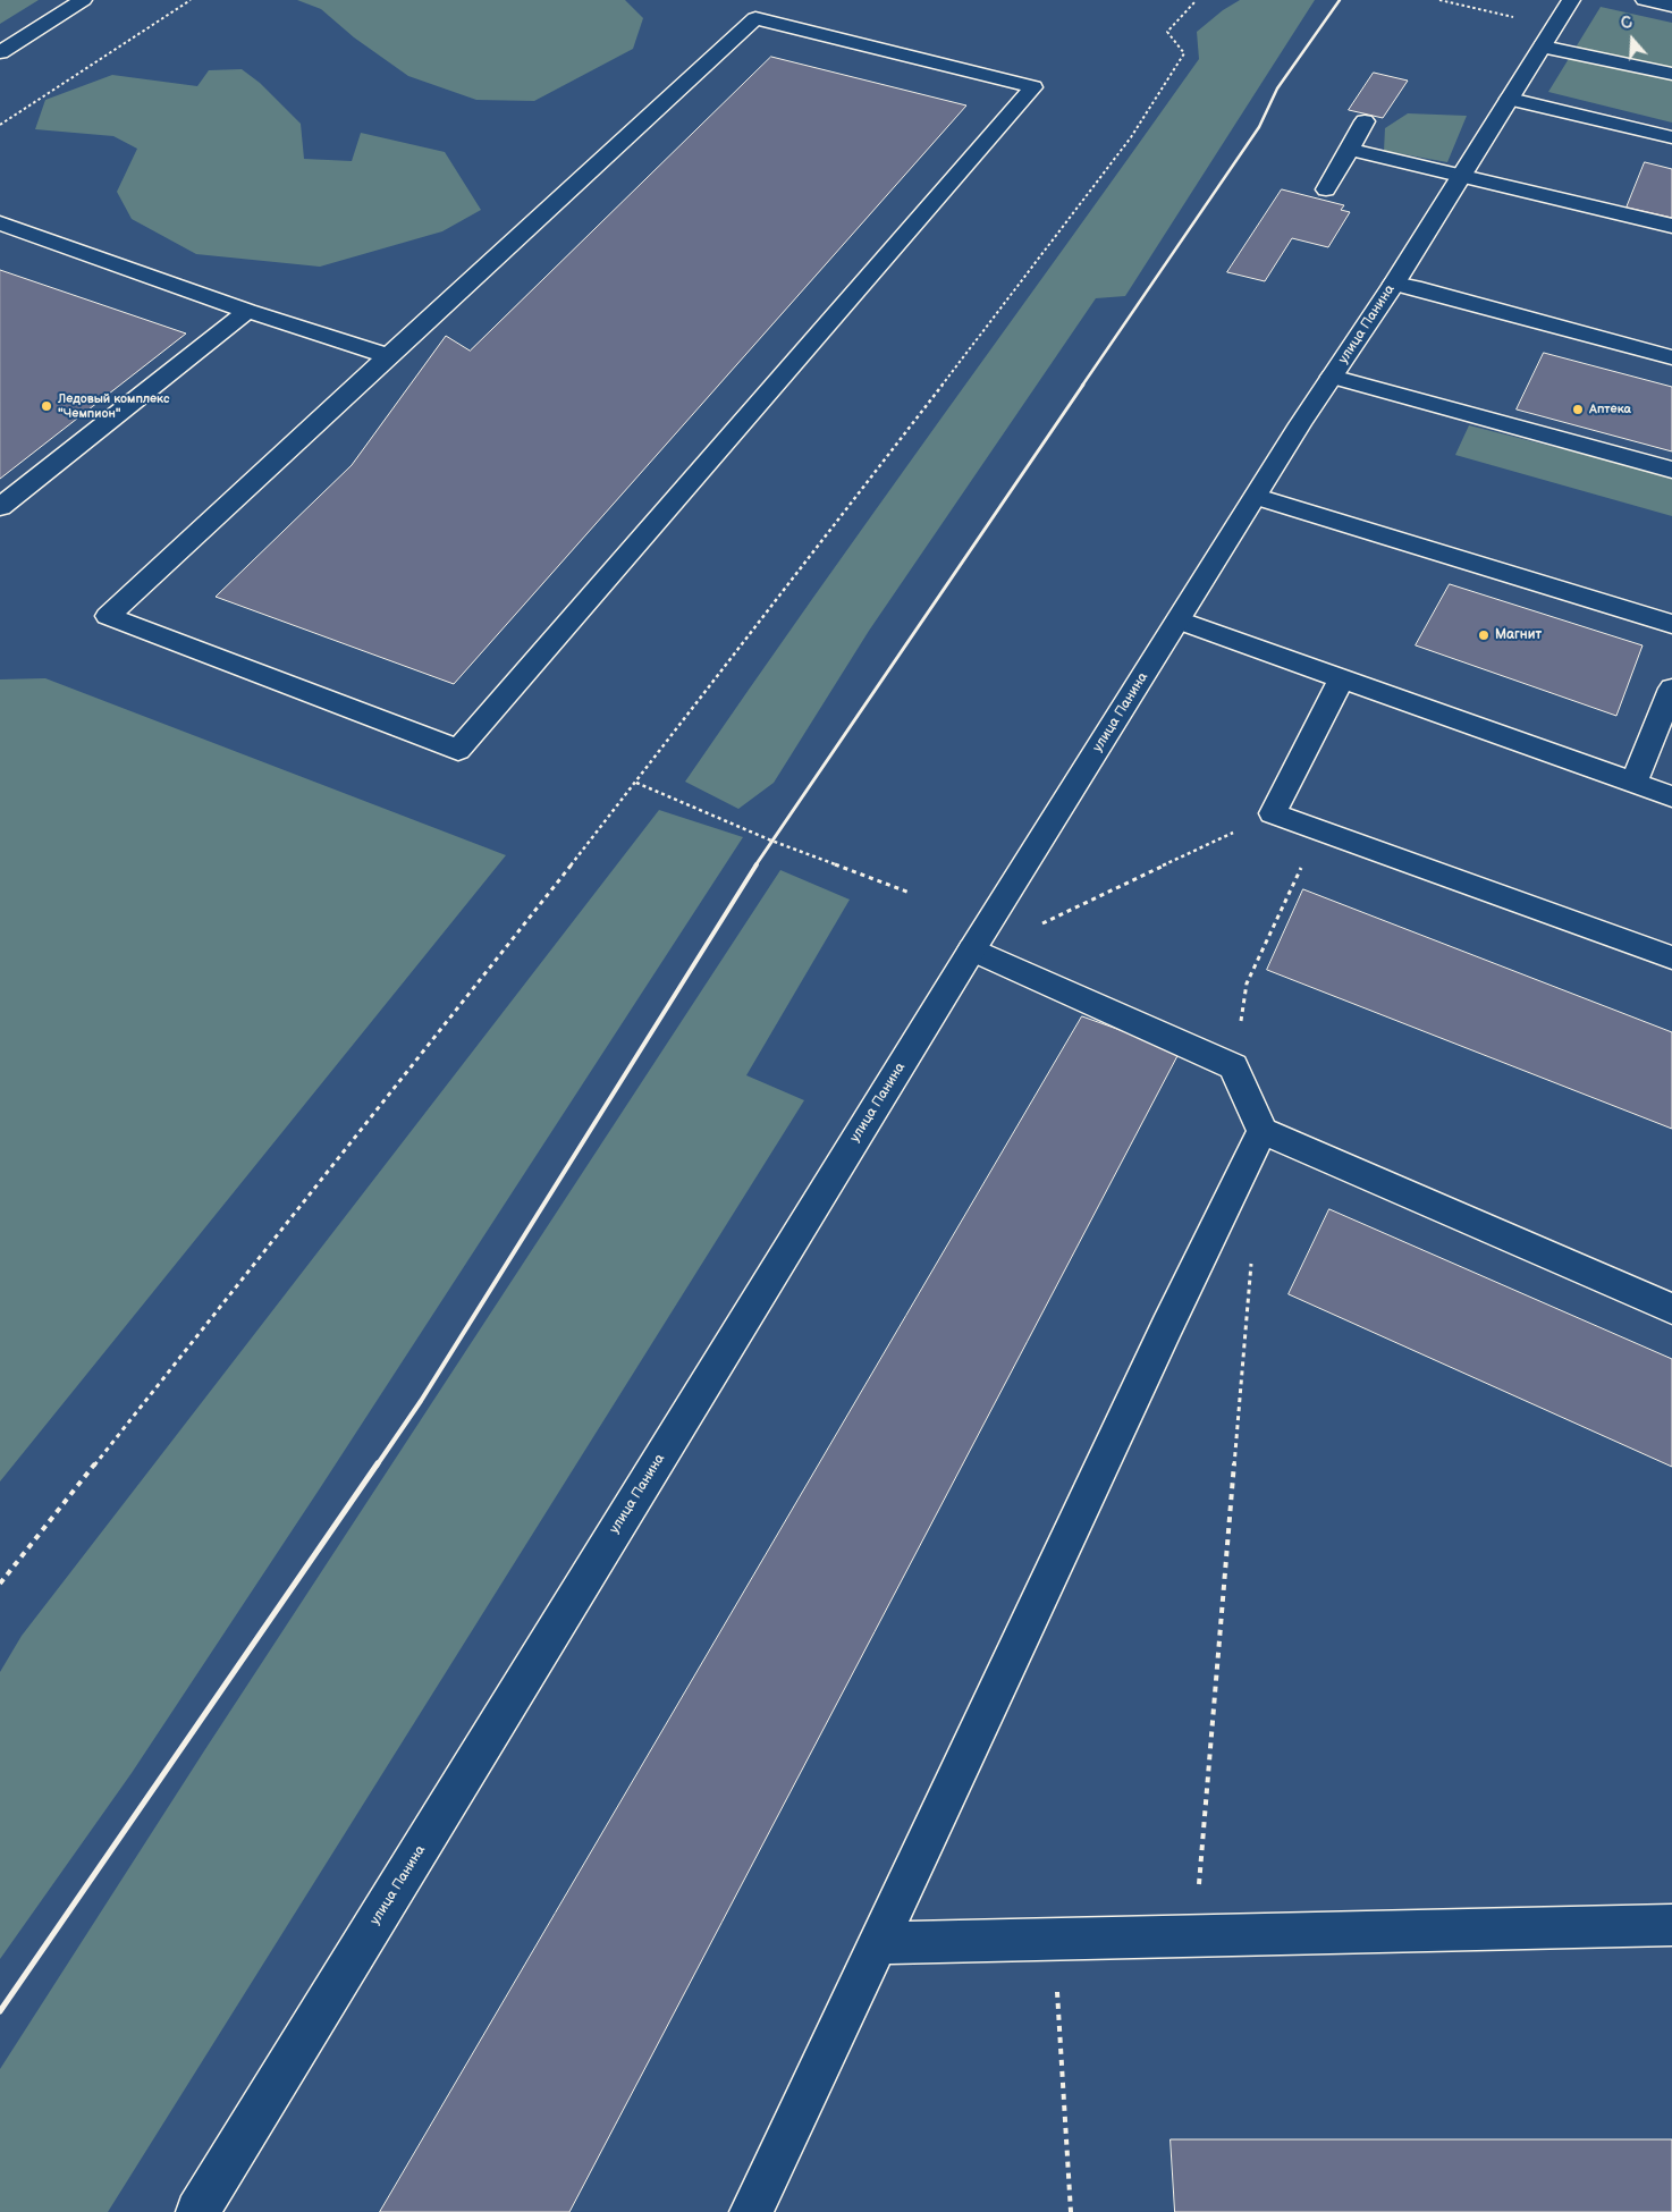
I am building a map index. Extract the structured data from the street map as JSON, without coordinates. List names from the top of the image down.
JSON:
{
  "streets": {
    "street": ["улица Панина"]
  },
  "places": ["Ледовый комплекс \"Чемпион\"", "Аптека", "Магнит"],
  "north": "top"
}
